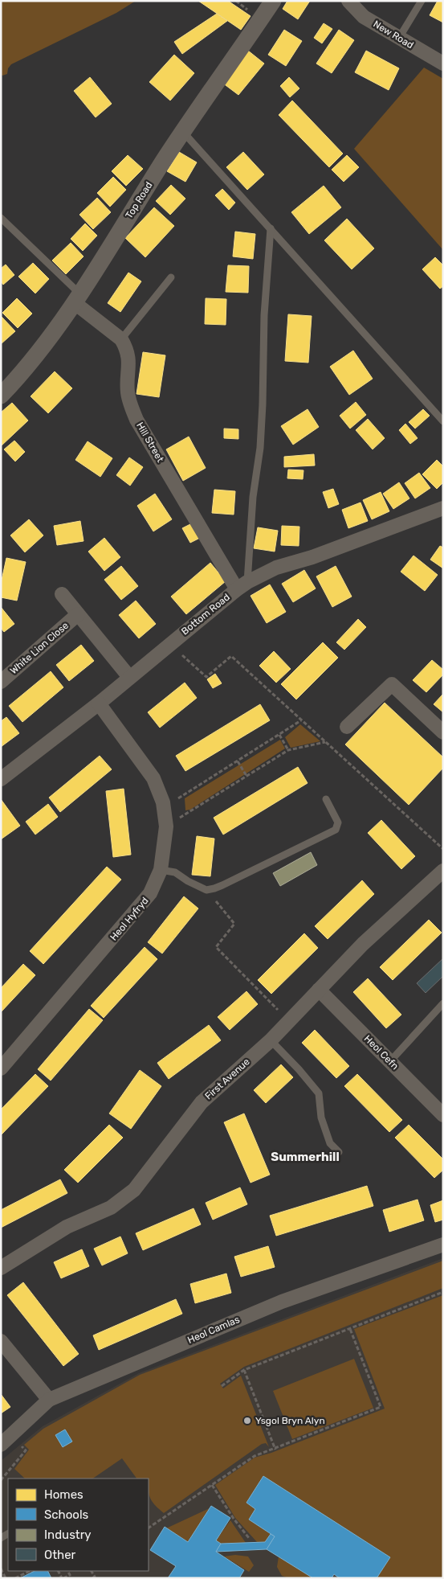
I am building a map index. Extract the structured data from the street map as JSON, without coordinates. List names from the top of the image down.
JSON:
{
  "streets": {
    "street": [
      "New Road",
      "Top Road",
      "Hill Street",
      "Bottom Road",
      "White Lion Close",
      "Heol Hyfryd",
      "Heol Cefn",
      "First Avenue",
      "Heol Camlas"
    ]
  },
  "crossings": [
    ["Hill Street", "Bottom Road"],
    ["Bottom Road", "White Lion Close"],
    ["Bottom Road", "Heol Hyfryd"],
    ["Heol Cefn", "First Avenue"]
  ],
  "districts": ["Summerhill"],
  "places": ["Ysgol Bryn Alyn"],
  "legend": [
    "Homes",
    "Schools",
    "Industry",
    "Other"
  ]
}
